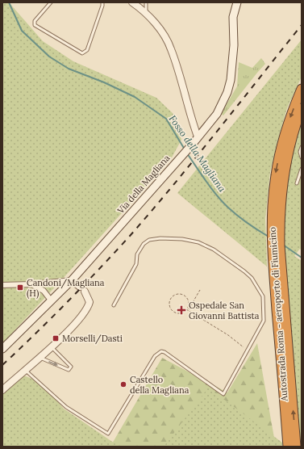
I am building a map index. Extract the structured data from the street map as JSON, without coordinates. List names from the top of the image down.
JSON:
{
  "streets": {
    "highway": ["Autostrada Roma - aeroporto di Fiumicino"],
    "main road": ["Via della Magliana"]
  },
  "water": ["Fosso della Magliana"],
  "places": {
    "transit": ["Candoni/Magliana (H)", "Morselli/Dasti"],
    "health": ["Ospedale San Giovanni Battista"],
    "other": ["Castello della Magliana"]
  }
}
